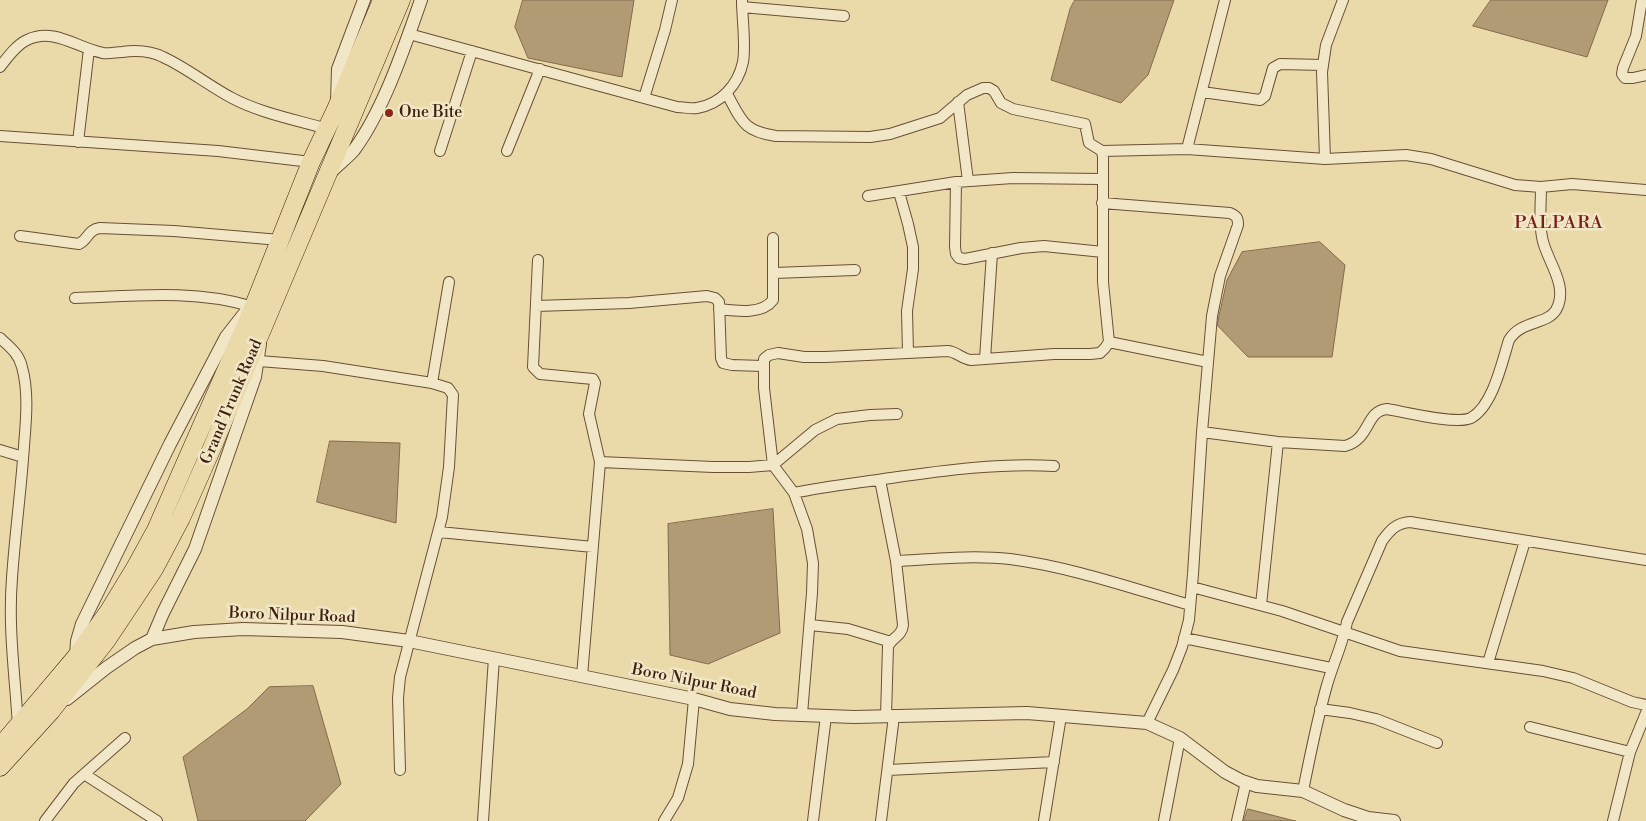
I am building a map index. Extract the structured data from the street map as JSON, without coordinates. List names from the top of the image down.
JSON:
{
  "streets": {
    "highway": ["Grand Trunk Road"],
    "street": ["Boro Nilpur Road"]
  },
  "crossings": [
    ["Grand Trunk Road", "Boro Nilpur Road"]
  ],
  "districts": ["PALPARA"],
  "places": ["One Bite"]
}
